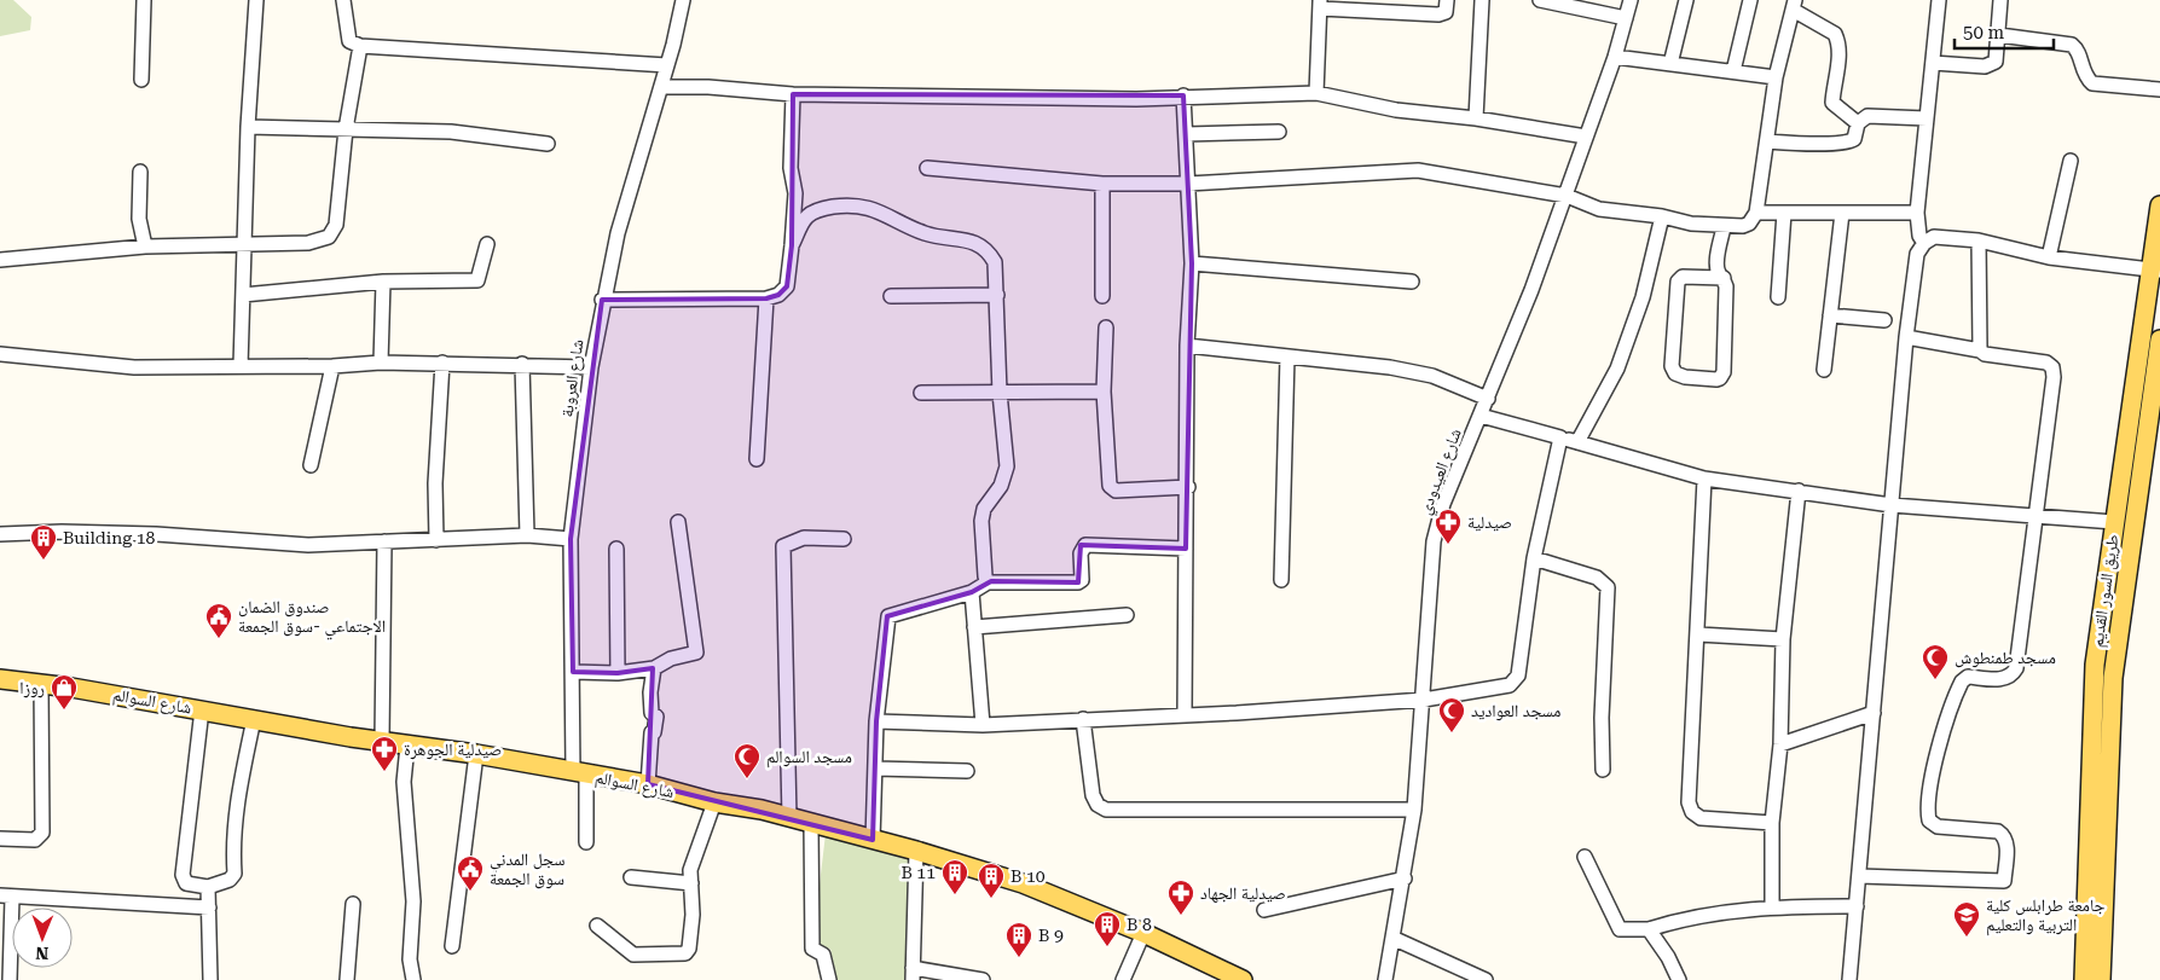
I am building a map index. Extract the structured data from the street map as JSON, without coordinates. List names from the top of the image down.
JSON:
{
  "streets": {
    "main road": ["طريق السور القديم", "شارع السوالم"],
    "street": ["شارع العروبة", "شارع العيدودي"]
  },
  "crossings": [
    ["شارع العروبة", "شارع السوالم"]
  ],
  "places": {
    "pharmacy": ["صيدلية", "صيدلية الجوهرة", "صيدلية الجهاد"],
    "building": [
      "Building 18",
      "B 11",
      "B 10",
      "B 8",
      "B 9"
    ],
    "public building": ["صندوق الضمان الاجتماعي -سوق الجمعة", "سجل المدني سوق الجمعة"],
    "mosque": ["مسجد طمنطوش", "مسجد العواديد", "مسجد السوالم"],
    "shop": ["روزا"],
    "school or university": ["جامعة طرابلس كلية التربية والتعليم"]
  },
  "scale_bar": "50 m",
  "north": "bottom"
}
